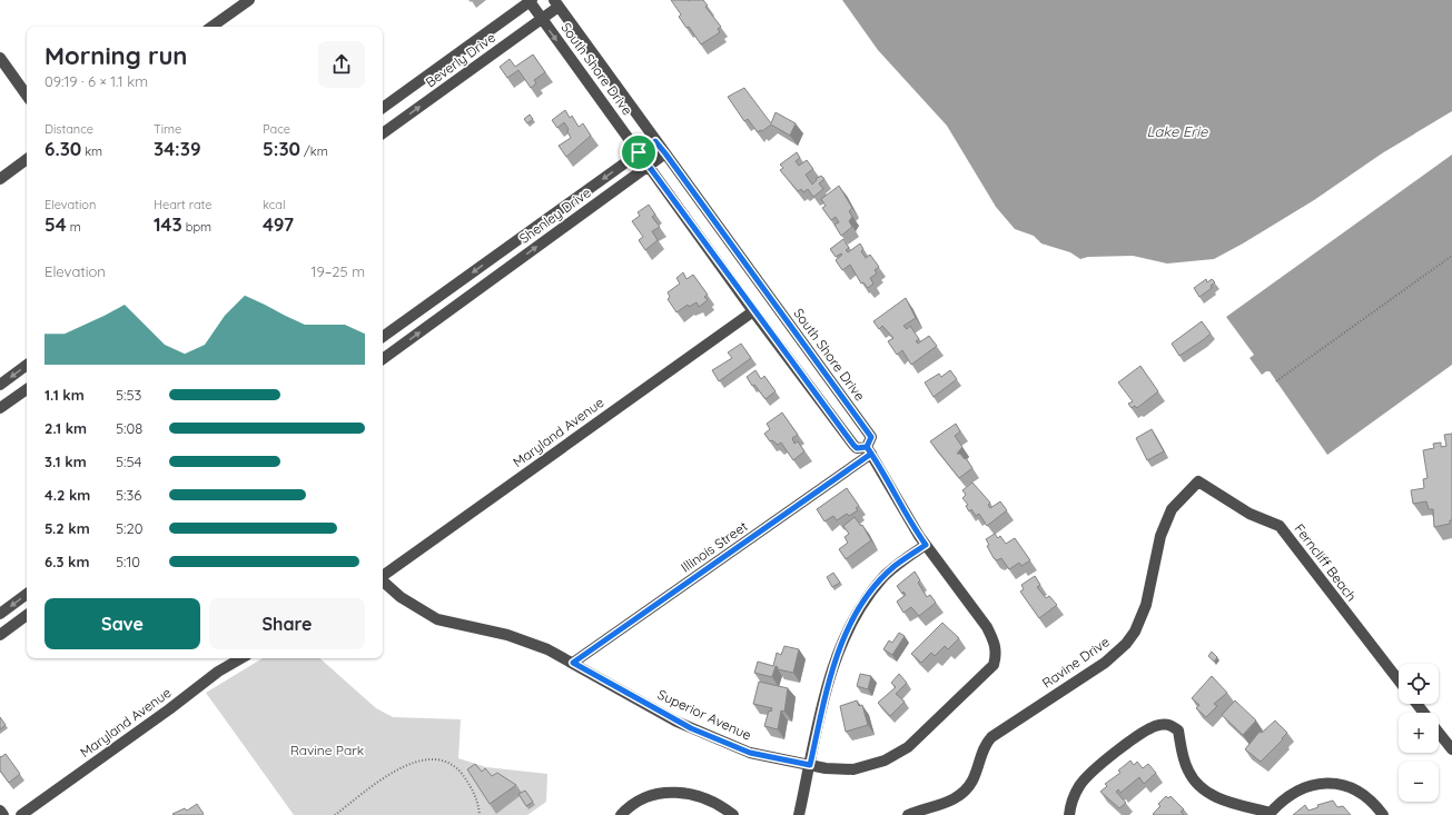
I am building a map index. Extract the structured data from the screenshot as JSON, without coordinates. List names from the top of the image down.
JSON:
{
  "streets": {
    "street": [
      "Beverly Drive",
      "South Shore Drive",
      "Shenley Drive",
      "Maryland Avenue",
      "Illinois Street",
      "Ferncliff Beach",
      "Ravine Drive",
      "Superior Avenue"
    ]
  },
  "crossings": [
    ["Beverly Drive", "South Shore Drive"],
    ["South Shore Drive", "Shenley Drive"],
    ["South Shore Drive", "Maryland Avenue"],
    ["South Shore Drive", "Illinois Street"],
    ["South Shore Drive", "Superior Avenue"],
    ["Illinois Street", "Superior Avenue"],
    ["Ferncliff Beach", "Ravine Drive"]
  ],
  "water": ["Lake Erie"],
  "parks": ["Ravine Park"],
  "page": {
    "heading": ["Morning run", "09:19 · 6 × 1.1 km"],
    "stats": [
      ["Distance", "6.30 km"],
      ["Time", "34:39"],
      ["Pace", "5:30 /km"],
      ["Elevation", "54 m"],
      ["Heart rate", "143 bpm"],
      ["kcal", "497"]
    ],
    "chart": ["Elevation", "19–25 m"],
    "list": [
      {
        "name": "1.1 km",
        "note": "5:53"
      },
      {
        "name": "2.1 km",
        "note": "5:08"
      },
      {
        "name": "3.1 km",
        "note": "5:54"
      },
      {
        "name": "4.2 km",
        "note": "5:36"
      },
      {
        "name": "5.2 km",
        "note": "5:20"
      },
      {
        "name": "6.3 km",
        "note": "5:10"
      }
    ],
    "buttons": ["Save", "Share"],
    "map_buttons": ["+", "−"]
  }
}
